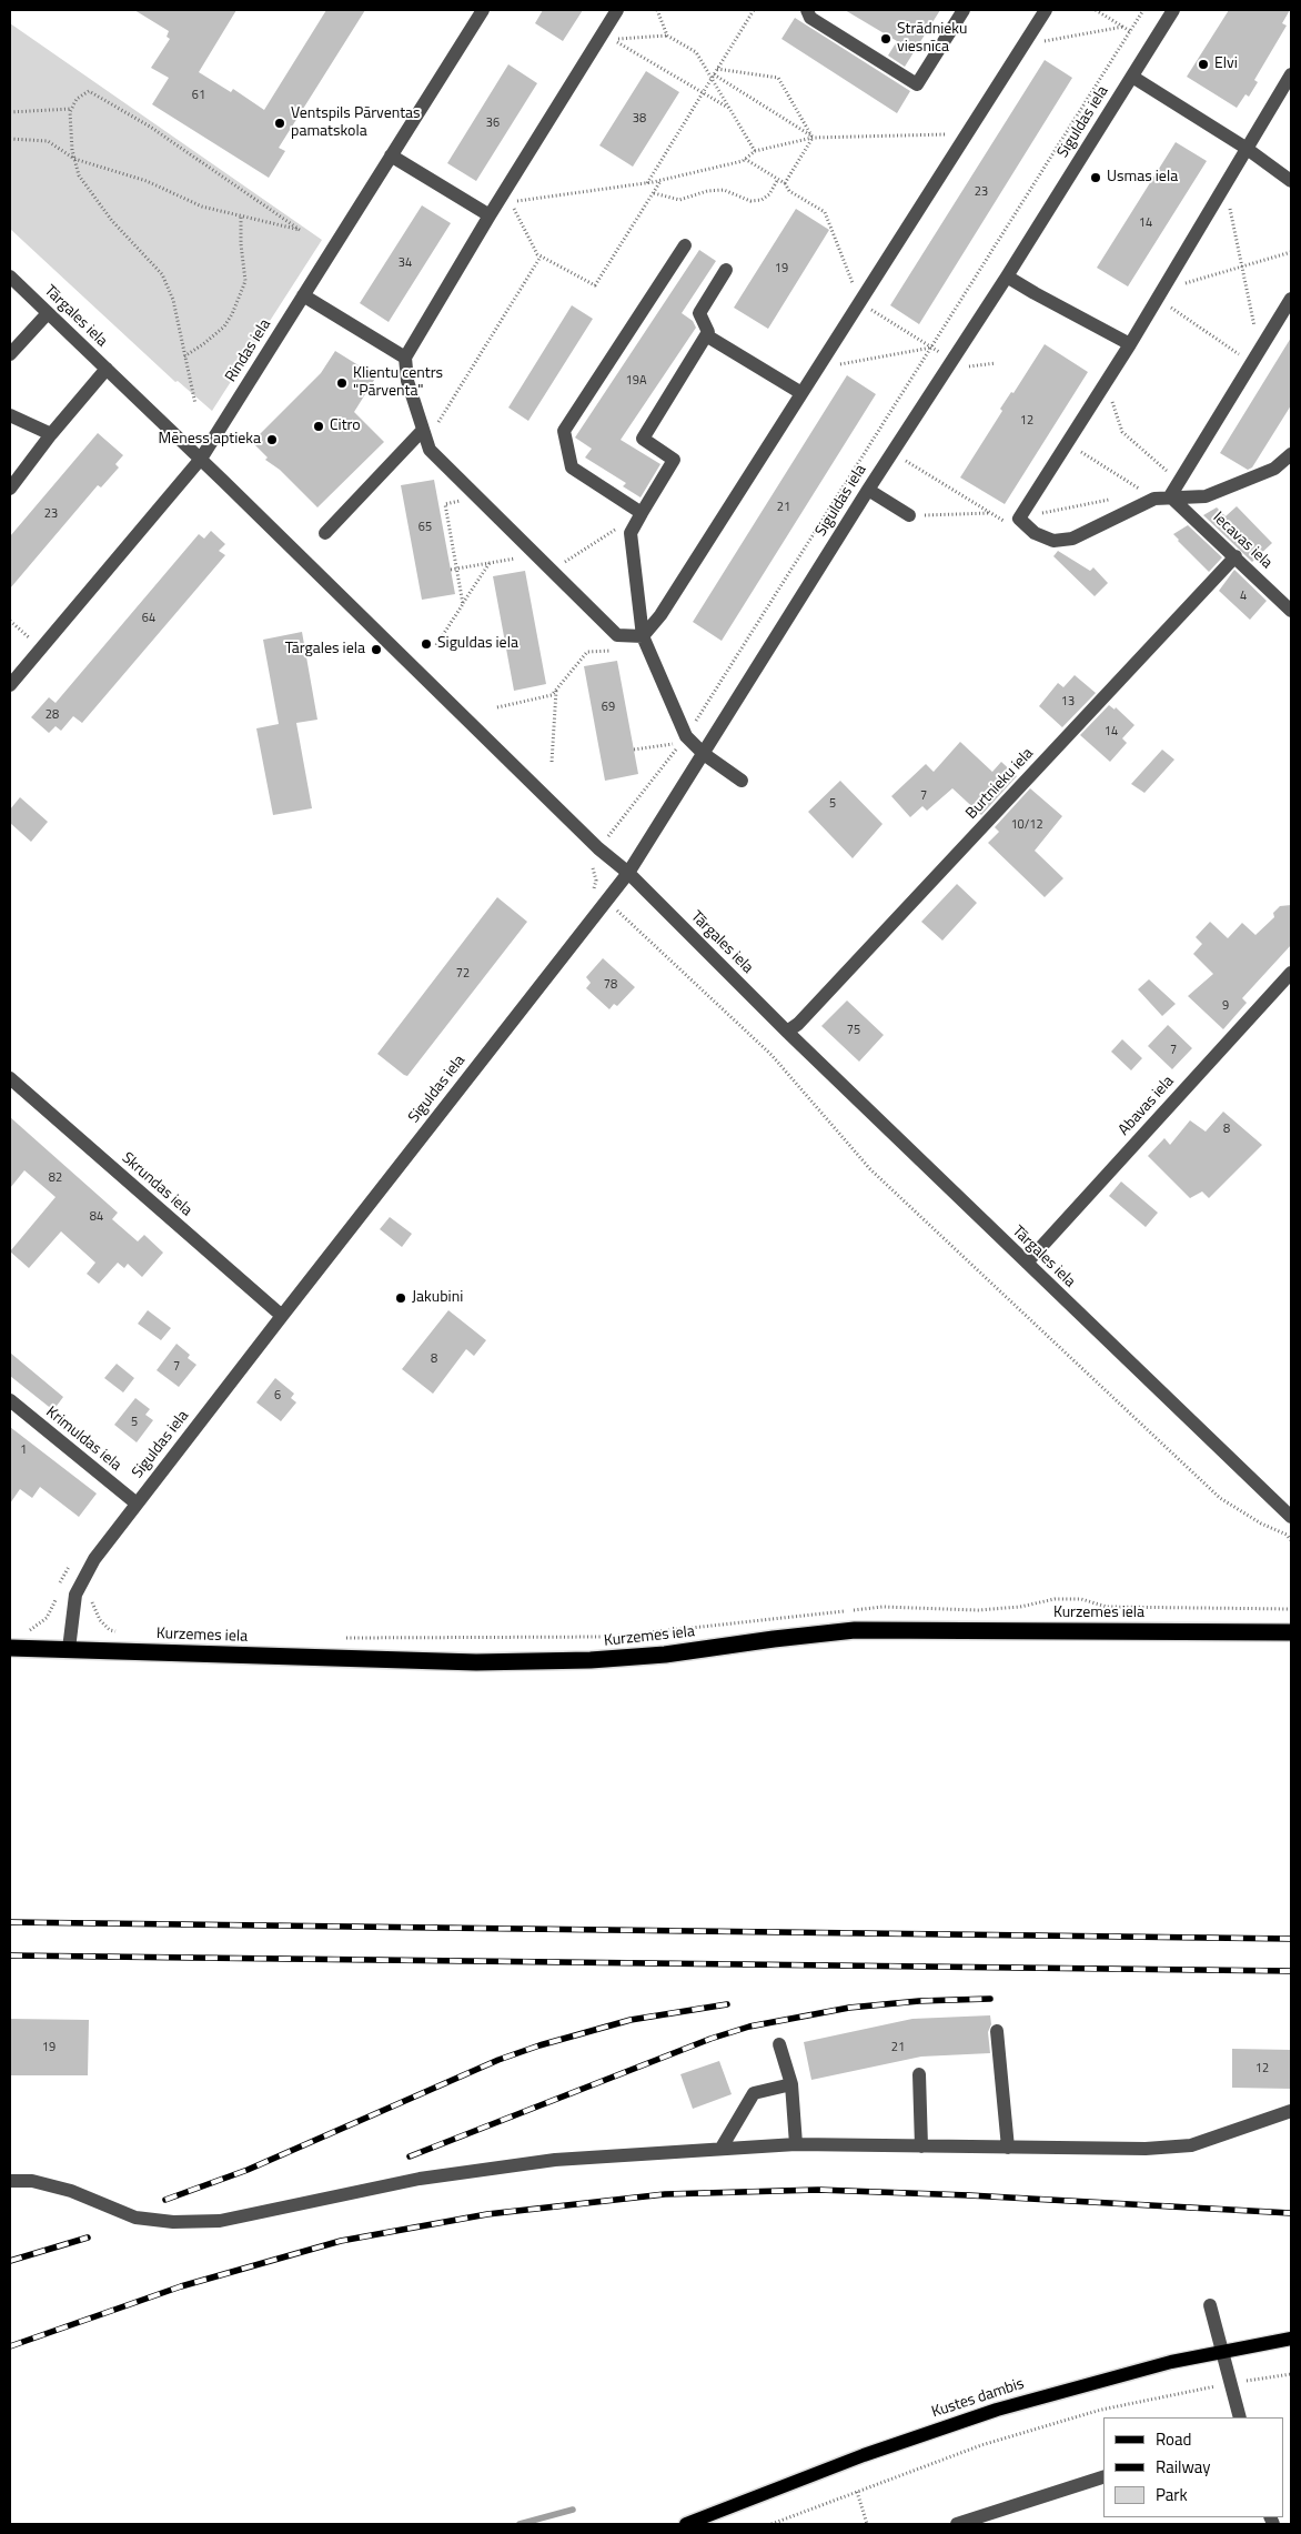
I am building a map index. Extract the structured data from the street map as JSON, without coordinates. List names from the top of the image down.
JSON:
{
  "streets": {
    "highway": ["Kurzemes iela"],
    "main road": ["Kustes dambis"],
    "street": [
      "Siguldas iela",
      "Tārgales iela",
      "Rindas iela",
      "Iecavas iela",
      "Burtnieku iela",
      "Abavas iela",
      "Skrundas iela",
      "Krimuldas iela"
    ]
  },
  "crossings": [
    ["Siguldas iela", "Tārgales iela"],
    ["Siguldas iela", "Skrundas iela"],
    ["Siguldas iela", "Krimuldas iela"],
    ["Siguldas iela", "Kurzemes iela"],
    ["Tārgales iela", "Rindas iela"],
    ["Tārgales iela", "Burtnieku iela"],
    ["Tārgales iela", "Abavas iela"],
    ["Iecavas iela", "Burtnieku iela"]
  ],
  "places": [
    "Strādnieku viesnīca",
    "Elvi",
    "Ventspils Pārventas pamatskola",
    "Usmas iela",
    "Klientu centrs \"Pārventa\"",
    "Citro",
    "Mēness aptieka",
    "Siguldas iela",
    "Tārgales iela",
    "Jakubini"
  ],
  "house_numbers": [
    "61",
    "38",
    "36",
    "23",
    "14",
    "34",
    "19",
    "19A",
    "12",
    "21",
    "23",
    "65",
    "4",
    "64",
    "13",
    "69",
    "28",
    "14",
    "7",
    "5",
    "10/12",
    "72",
    "78",
    "9",
    "75",
    "7",
    "8",
    "82",
    "84",
    "8",
    "7",
    "6",
    "5",
    "1",
    "19",
    "21",
    "12"
  ],
  "legend": ["Road", "Railway", "Park"]
}
